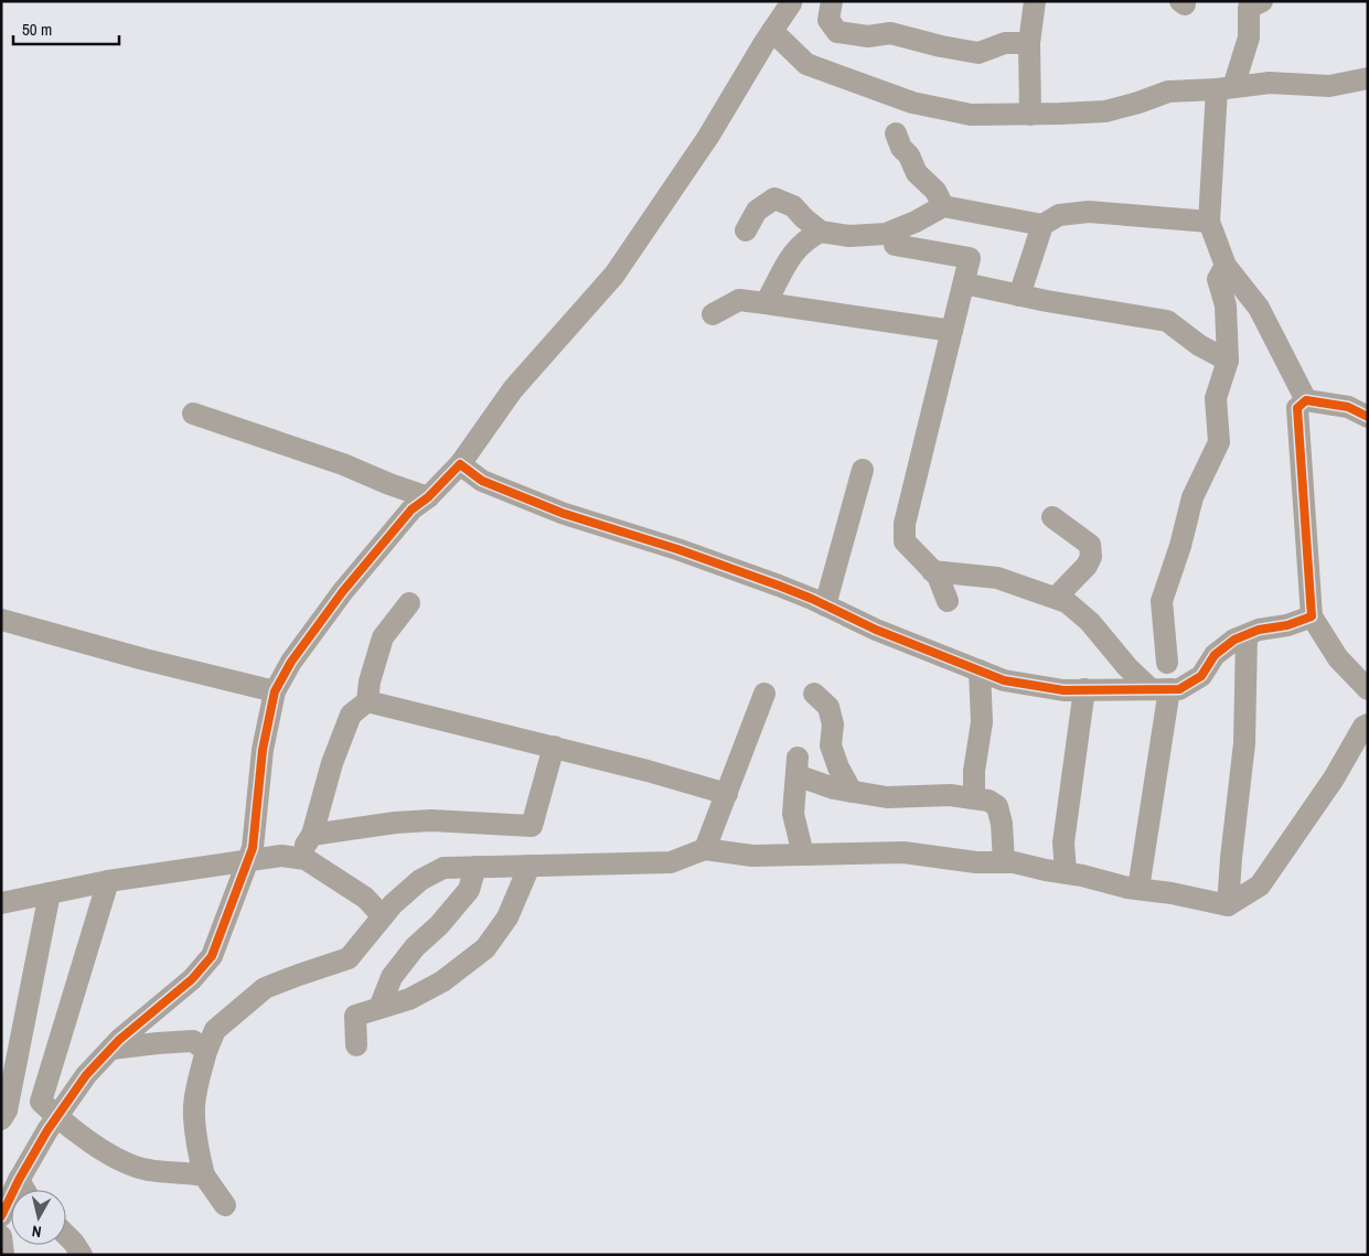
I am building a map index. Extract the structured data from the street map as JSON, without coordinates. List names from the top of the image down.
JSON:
{
  "scale_bar": "50 m",
  "north": "bottom"
}
